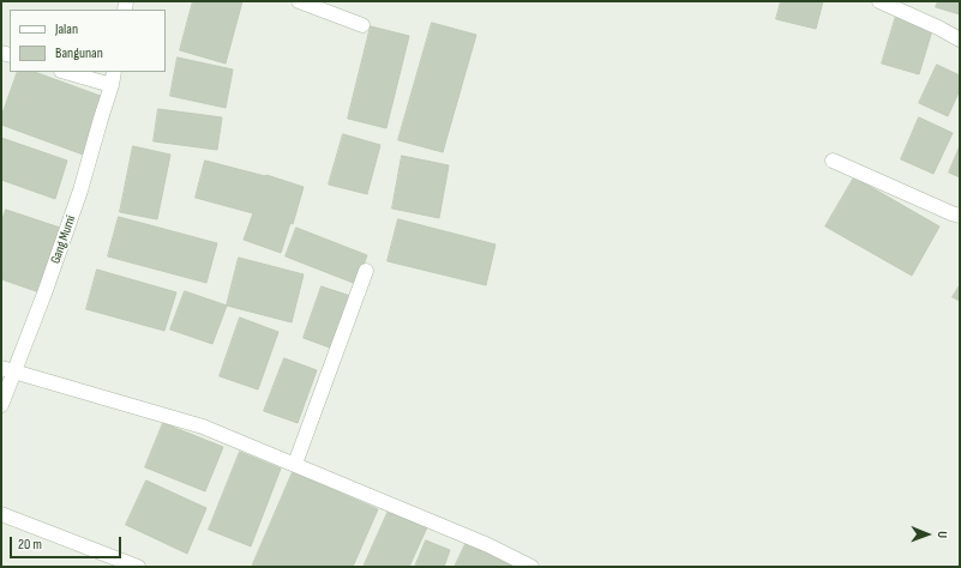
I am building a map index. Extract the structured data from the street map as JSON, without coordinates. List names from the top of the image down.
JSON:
{
  "streets": {
    "street": ["Gang Murni"]
  },
  "legend": ["Jalan", "Bangunan"],
  "scale_bar": "20 m",
  "north": "right"
}
